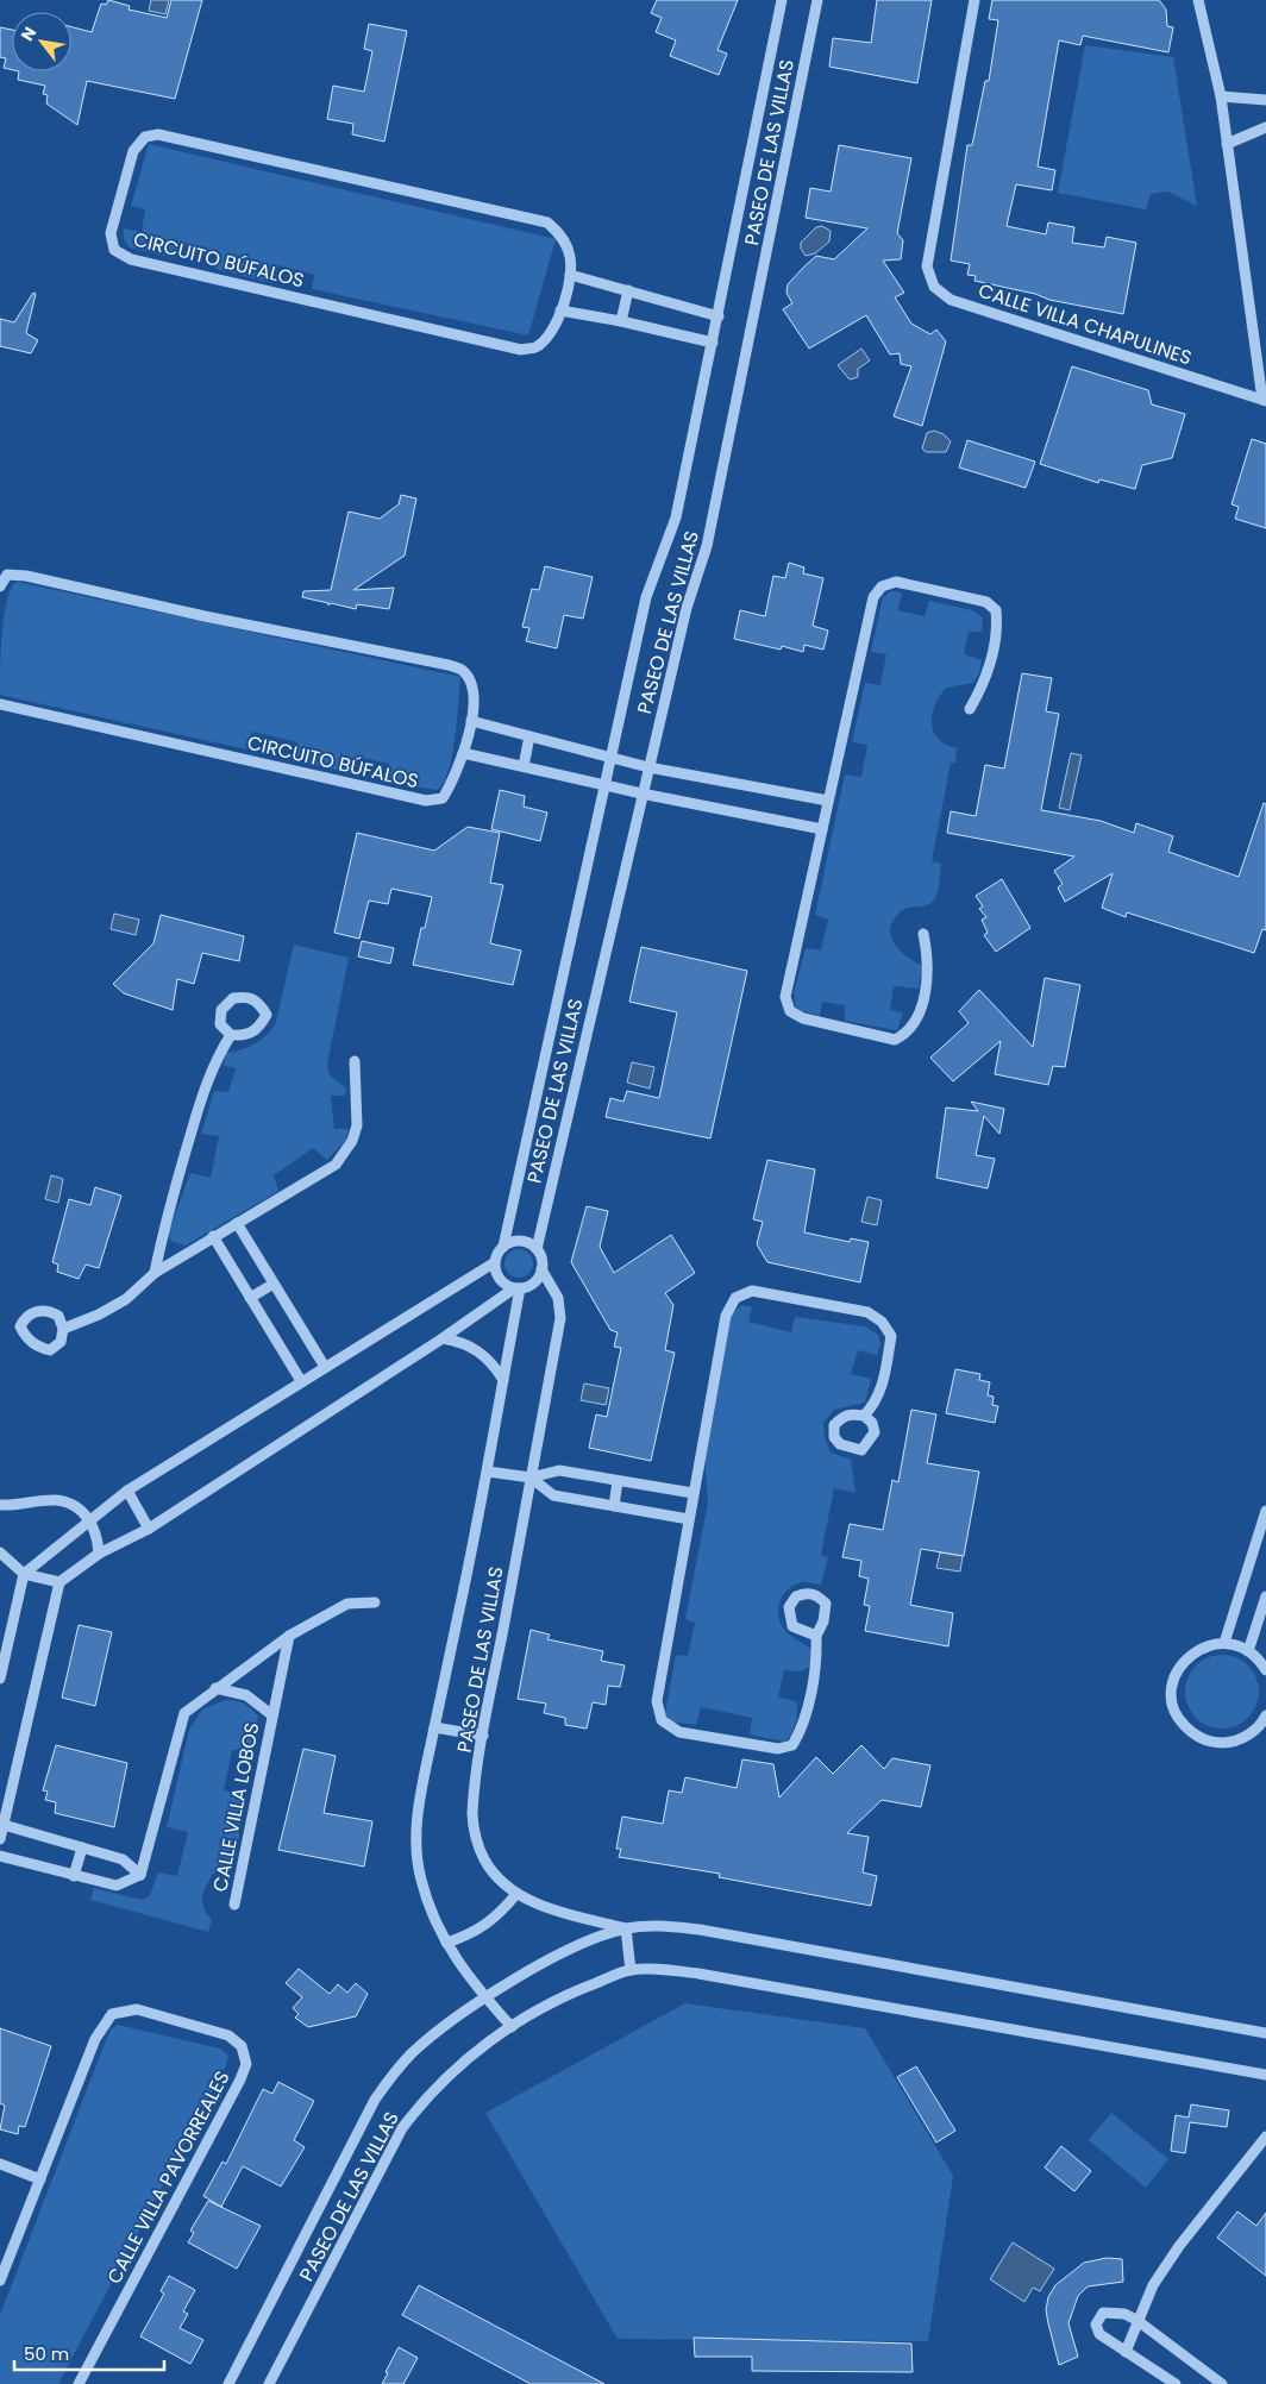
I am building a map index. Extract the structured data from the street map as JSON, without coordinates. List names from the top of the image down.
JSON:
{
  "streets": {
    "street": [
      "PASEO DE LAS VILLAS",
      "CIRCUITO BÚFALOS",
      "CALLE VILLA CHAPULINES",
      "CALLE VILLA LOBOS",
      "CALLE VILLA PAVORREALES"
    ]
  },
  "scale_bar": "50 m",
  "north": "top left"
}
